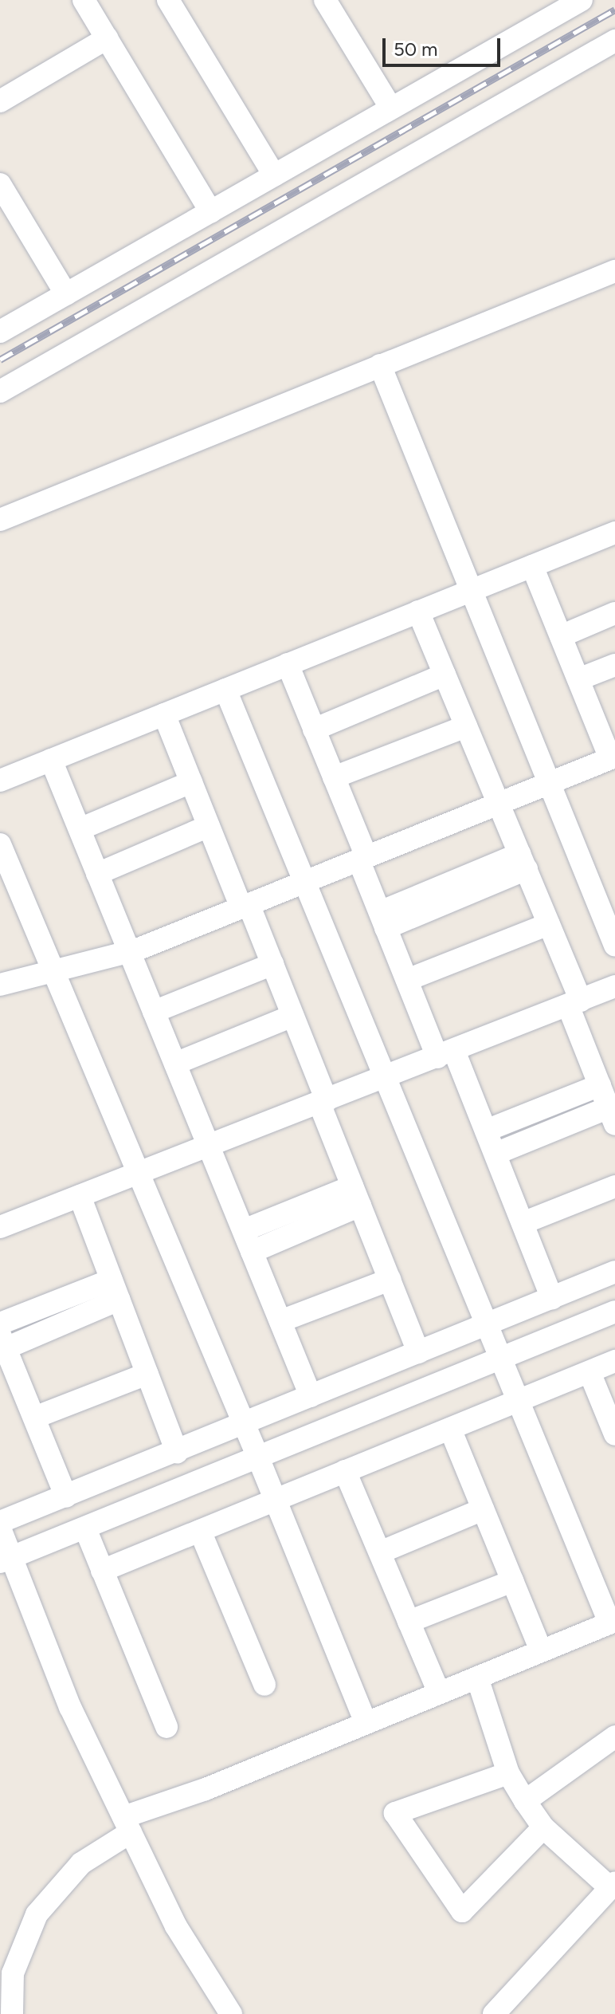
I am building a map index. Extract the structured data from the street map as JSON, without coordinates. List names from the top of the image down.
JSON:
{
  "scale_bar": "50 m"
}
